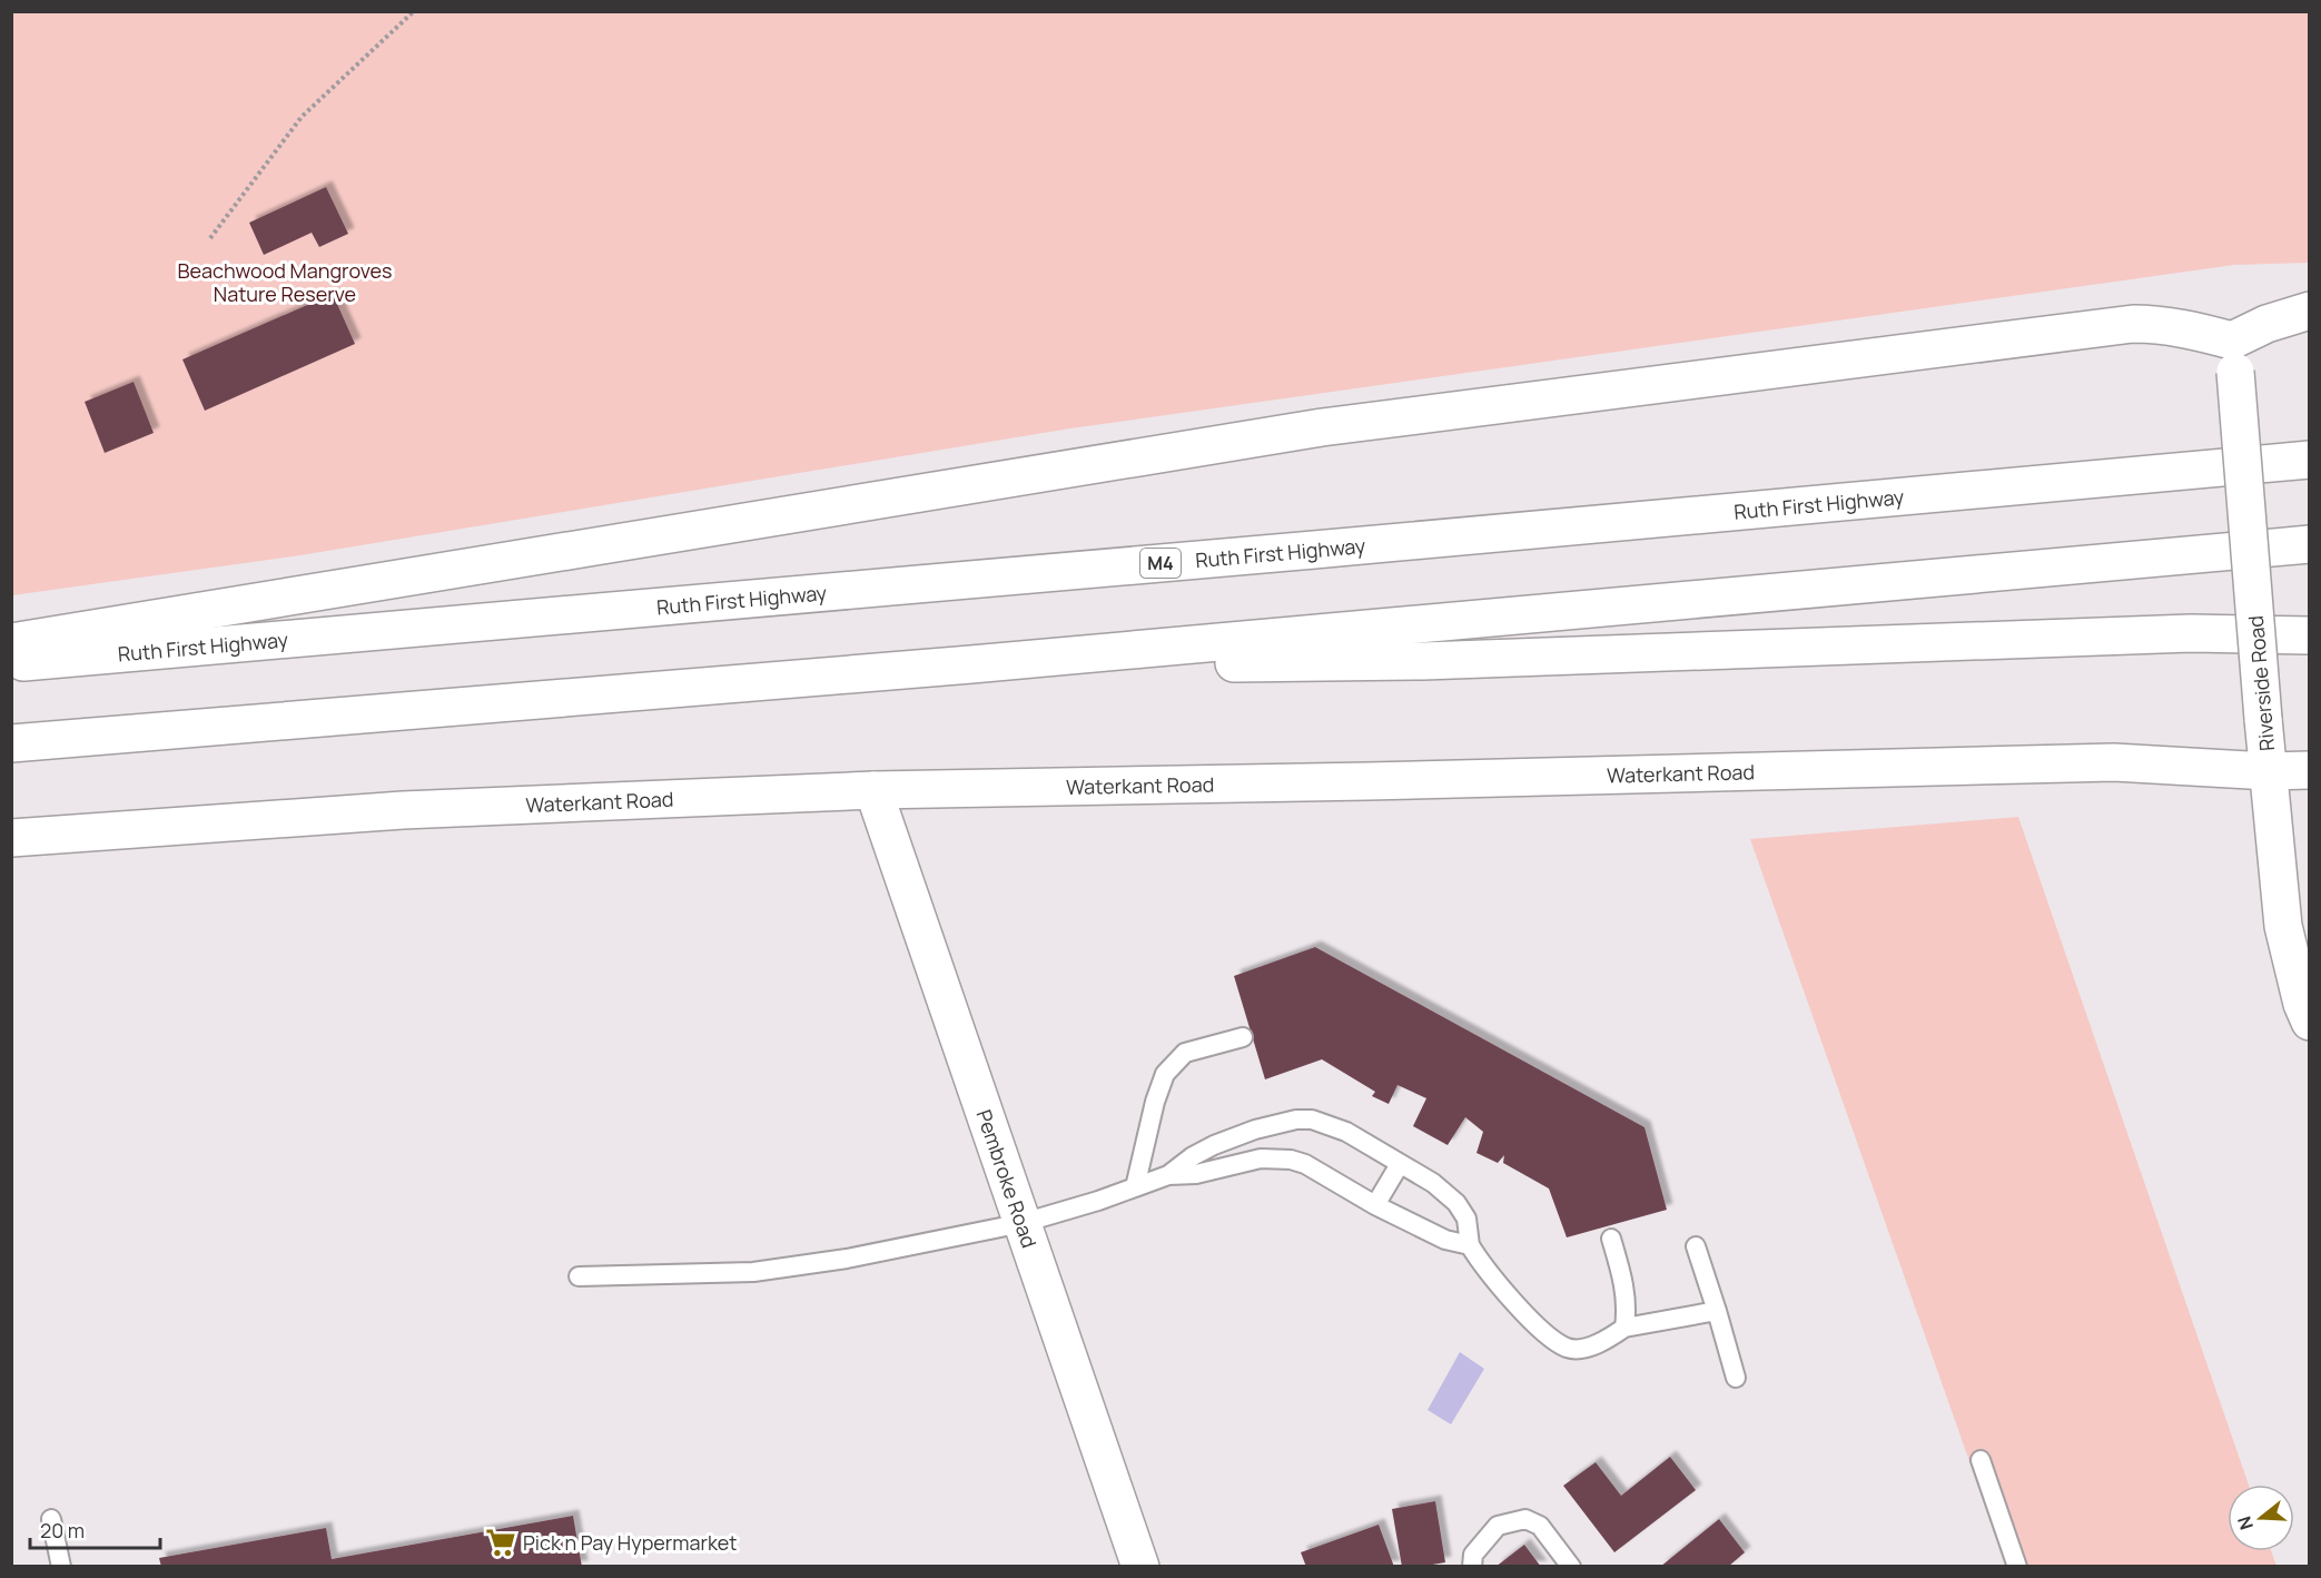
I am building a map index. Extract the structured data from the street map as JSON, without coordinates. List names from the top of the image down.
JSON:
{
  "streets": {
    "main road": [
      "Ruth First Highway",
      "M4",
      "Riverside Road",
      "Waterkant Road",
      "Pembroke Road"
    ]
  },
  "crossings": [
    ["Riverside Road", "Waterkant Road"],
    ["Waterkant Road", "Pembroke Road"]
  ],
  "parks": ["Beachwood Mangroves Nature Reserve"],
  "places": {
    "supermarket": ["Pick n Pay Hypermarket"]
  },
  "scale_bar": "20 m",
  "north": "left"
}
